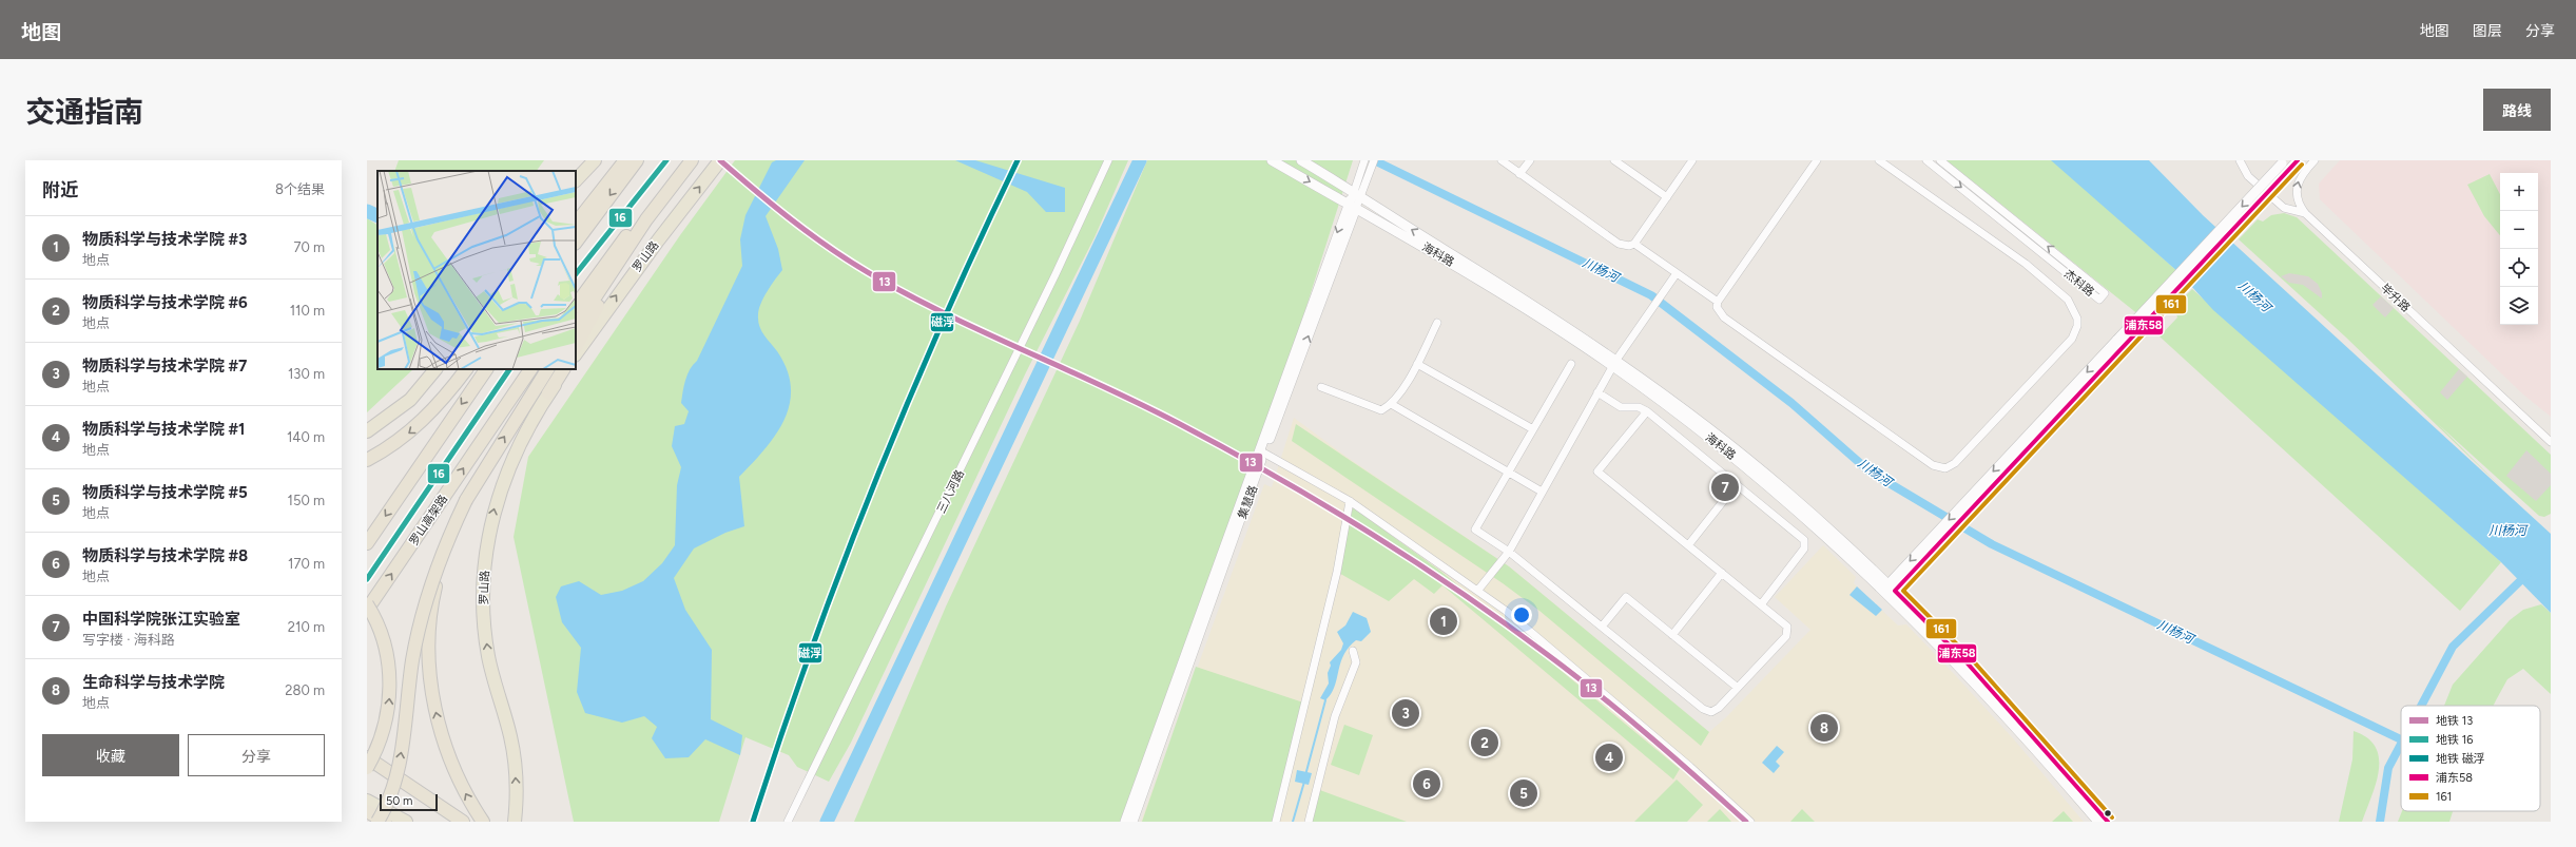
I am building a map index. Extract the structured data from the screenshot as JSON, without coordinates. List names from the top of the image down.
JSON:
{
  "streets": {
    "highway": ["罗山高架路"],
    "main road": ["罗山路"],
    "street": [
      "海科路",
      "杰科路",
      "毕升路",
      "三八河路",
      "集慧路"
    ]
  },
  "crossings": [
    ["海科路", "集慧路"]
  ],
  "one_way": ["罗山路"],
  "water": ["川杨河"],
  "lines": [
    "metro line 13",
    "metro line 16",
    "metro line 磁浮",
    "transit line 浦东58",
    "transit line 161"
  ],
  "legend": [
    "地铁 13",
    "地铁 16",
    "地铁 磁浮",
    "浦东58",
    "161"
  ],
  "scale_bar": "50 m",
  "page": {
    "header": "地图",
    "nav": ["地图", "图层", "分享"],
    "title": "交通指南",
    "buttons": [
      "路线",
      ["收藏", "分享"]
    ],
    "heading": ["附近", "8个结果"],
    "map_buttons": ["+", "−"],
    "list": [
      {
        "mark": "1",
        "name": "物质科学与技术学院 #3",
        "note": "地点",
        "value": "70 m"
      },
      {
        "mark": "2",
        "name": "物质科学与技术学院 #6",
        "note": "地点",
        "value": "110 m"
      },
      {
        "mark": "3",
        "name": "物质科学与技术学院 #7",
        "note": "地点",
        "value": "130 m"
      },
      {
        "mark": "4",
        "name": "物质科学与技术学院 #1",
        "note": "地点",
        "value": "140 m"
      },
      {
        "mark": "5",
        "name": "物质科学与技术学院 #5",
        "note": "地点",
        "value": "150 m"
      },
      {
        "mark": "6",
        "name": "物质科学与技术学院 #8",
        "note": "地点",
        "value": "170 m"
      },
      {
        "mark": "7",
        "name": "中国科学院张江实验室",
        "note": "写字楼 · 海科路",
        "value": "210 m"
      },
      {
        "mark": "8",
        "name": "生命科学与技术学院",
        "note": "地点",
        "value": "280 m"
      }
    ],
    "pins": [
      "7",
      "1",
      "3",
      "8",
      "2",
      "4",
      "6",
      "5"
    ],
    "scale": "50 m"
  }
}
